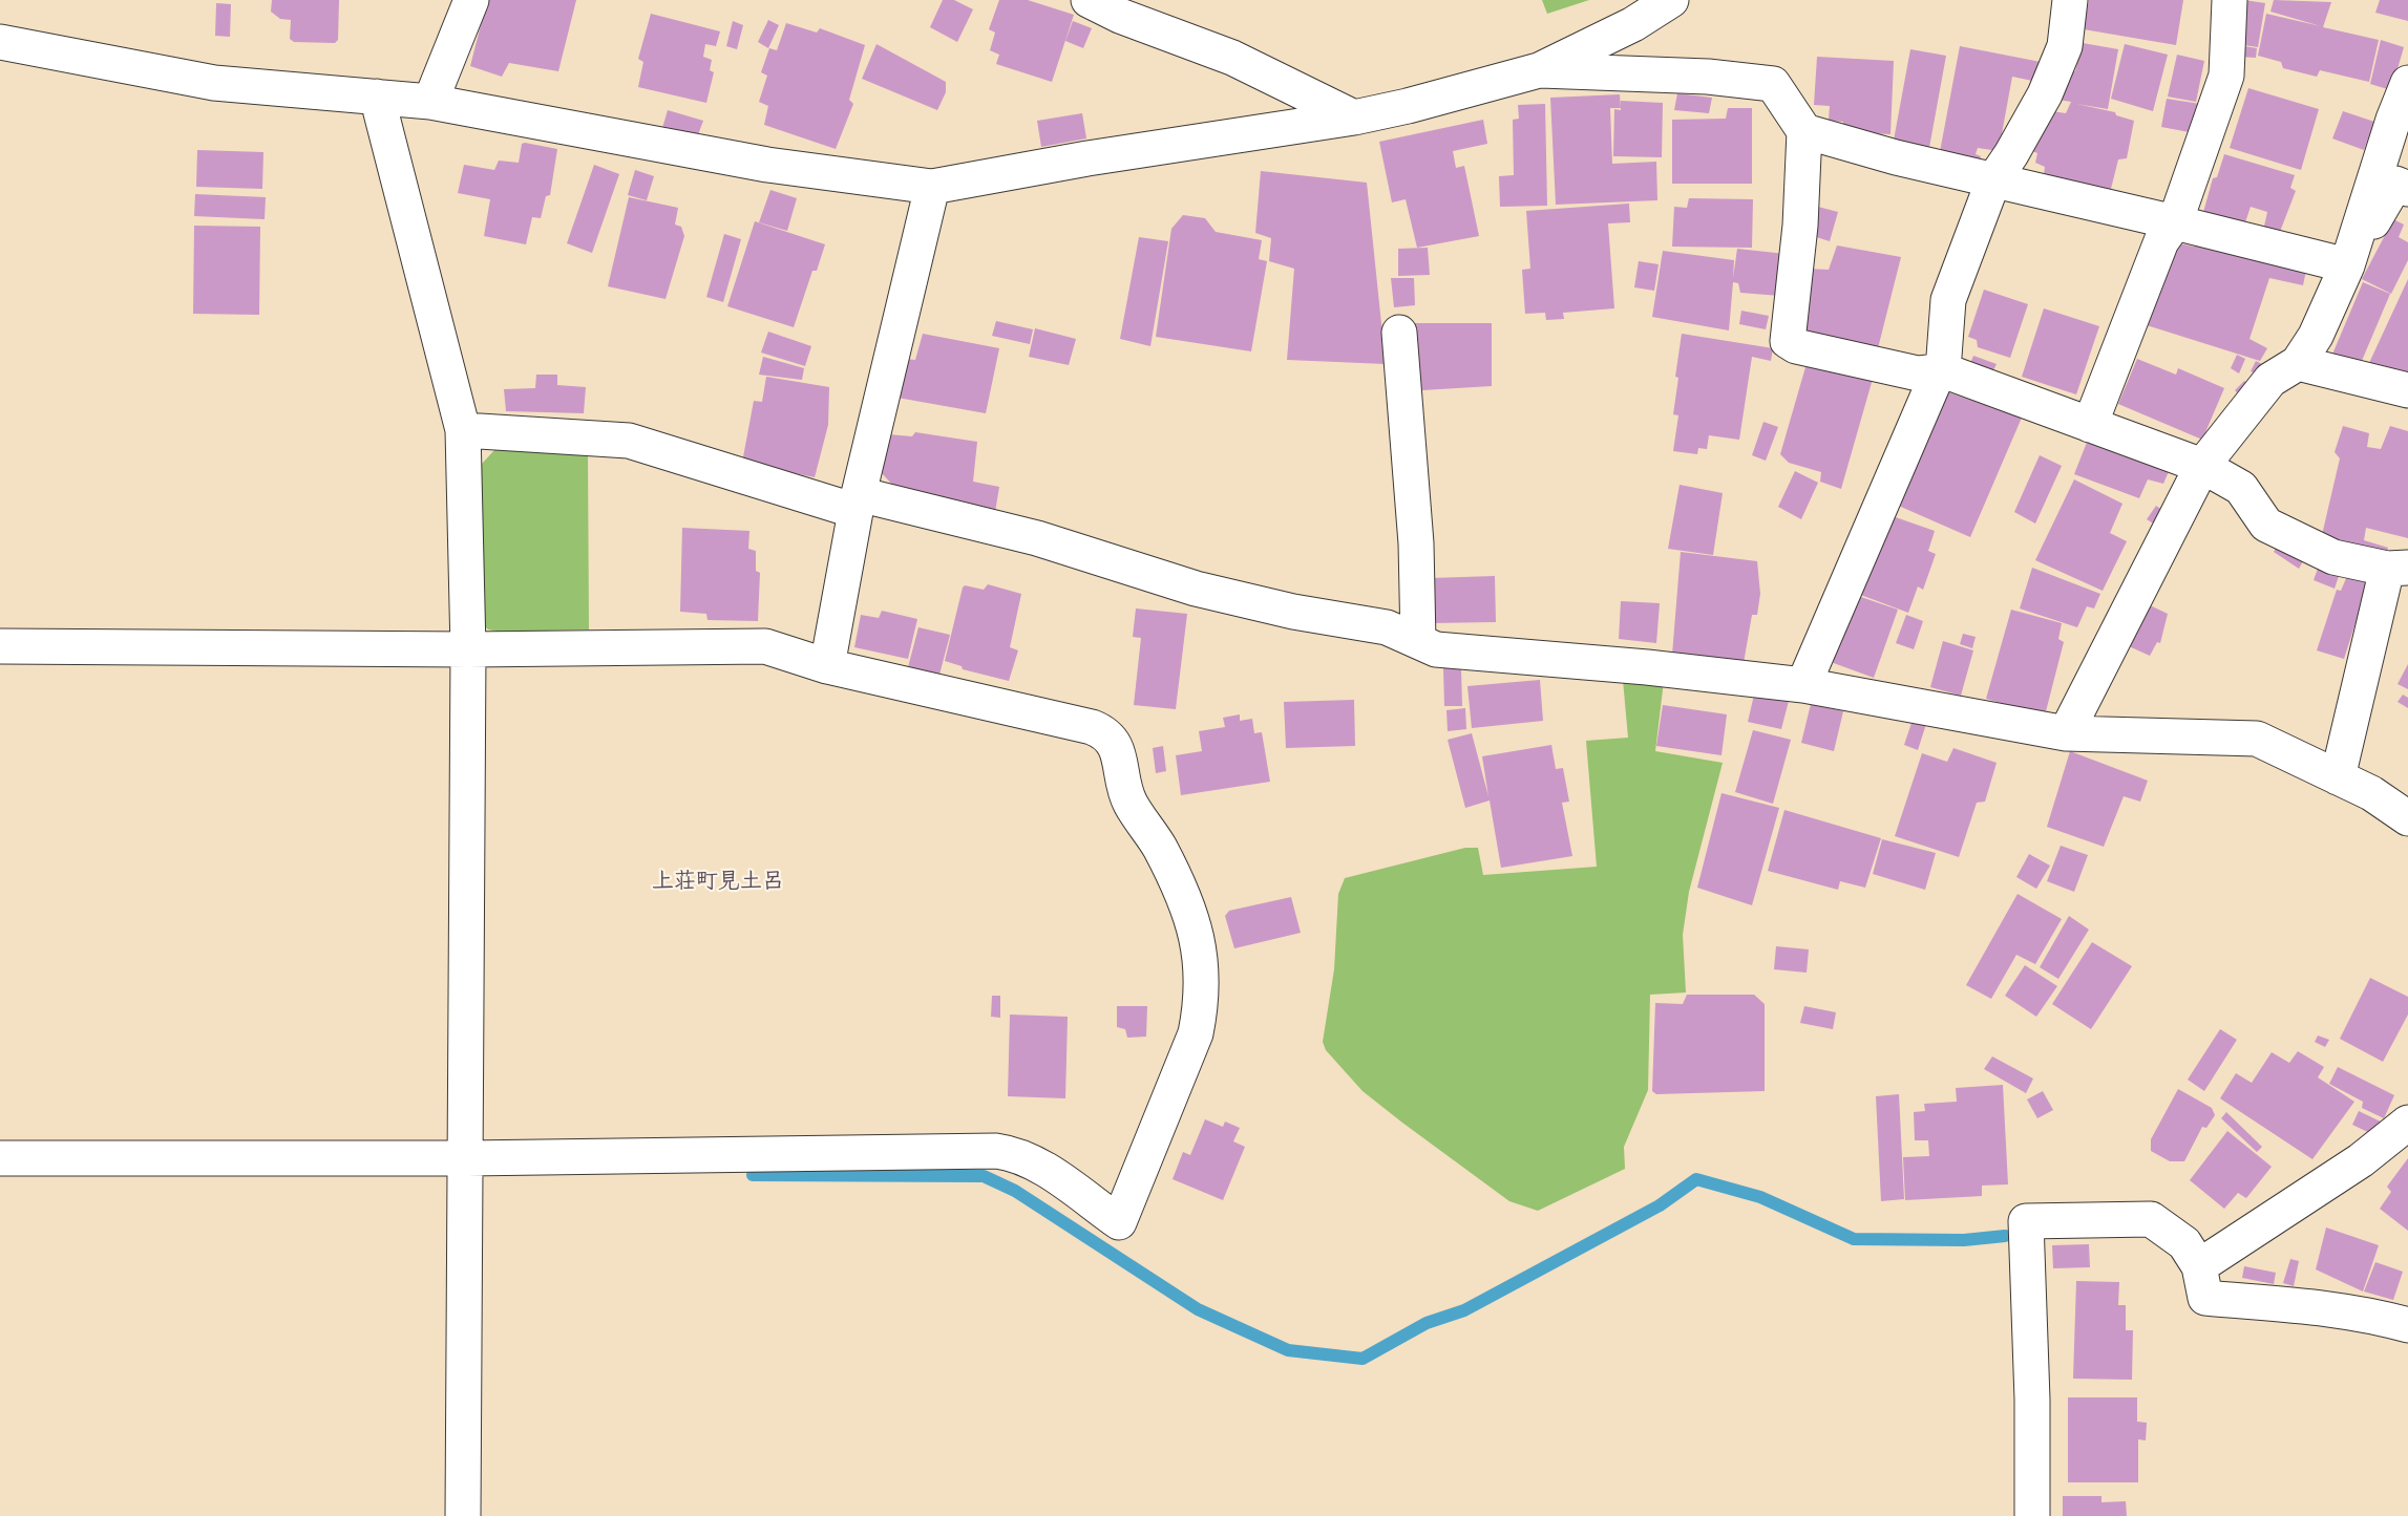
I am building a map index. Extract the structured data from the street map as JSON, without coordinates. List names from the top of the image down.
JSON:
{
  "districts": ["上荘町見土呂"]
}
